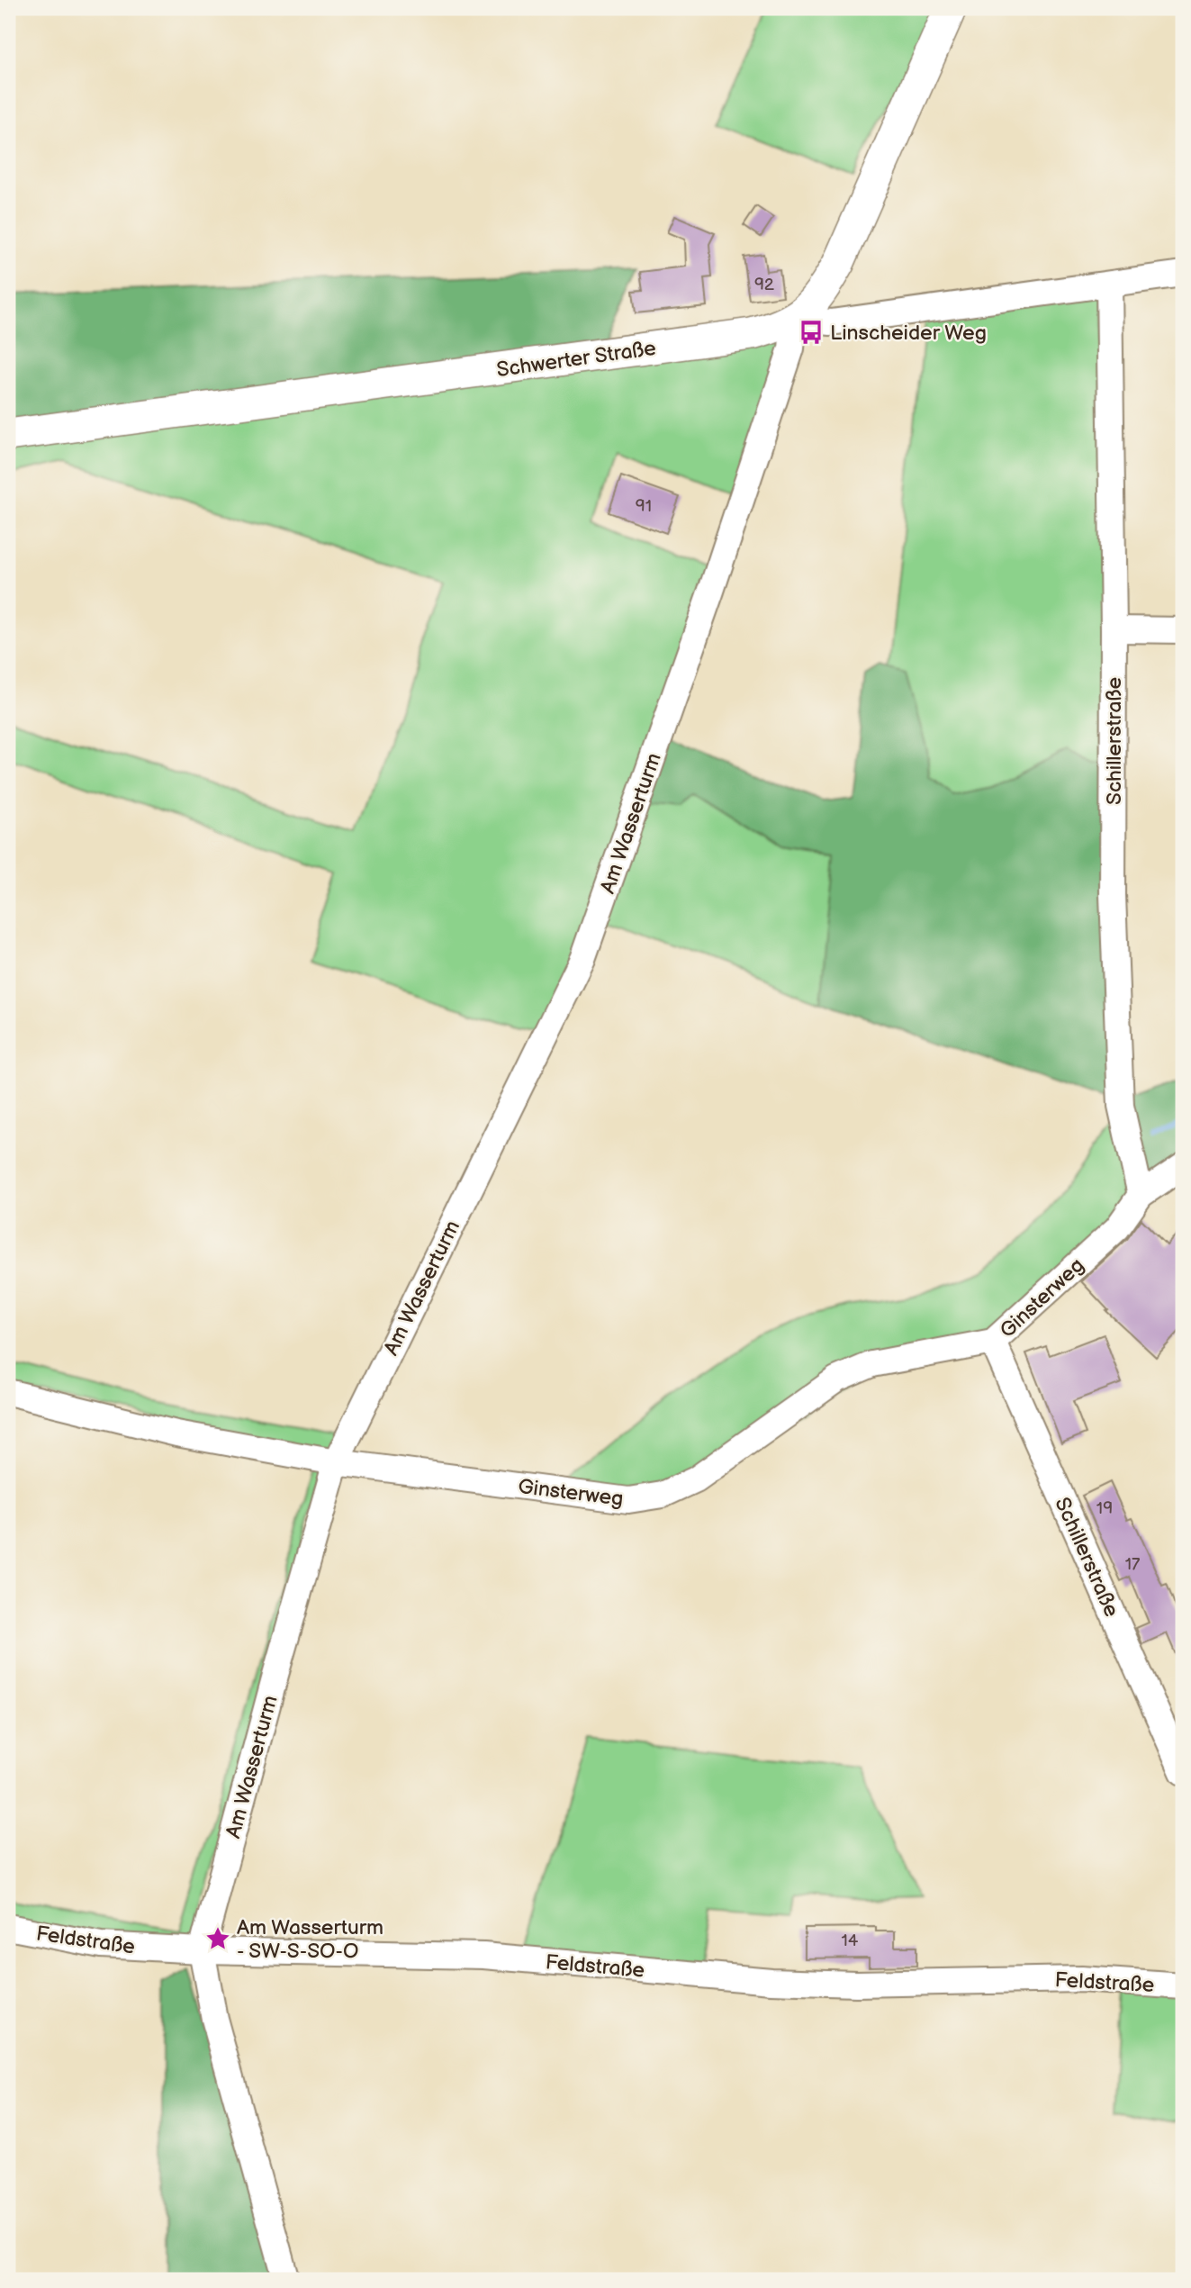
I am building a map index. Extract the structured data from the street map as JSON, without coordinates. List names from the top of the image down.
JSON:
{
  "streets": {
    "main road": ["Schwerter Straße"],
    "street": [
      "Schillerstraße",
      "Am Wasserturm",
      "Ginsterweg",
      "Feldstraße"
    ]
  },
  "crossings": [
    ["Schwerter Straße", "Am Wasserturm"],
    ["Schillerstraße", "Ginsterweg"],
    ["Am Wasserturm", "Ginsterweg"],
    ["Am Wasserturm", "Feldstraße"]
  ],
  "places": {
    "bus stop": ["Linscheider Weg"],
    "place": ["Am Wasserturm - SW-S-SO-O"]
  },
  "house_numbers": [
    "92",
    "91",
    "19",
    "17",
    "14"
  ]
}
